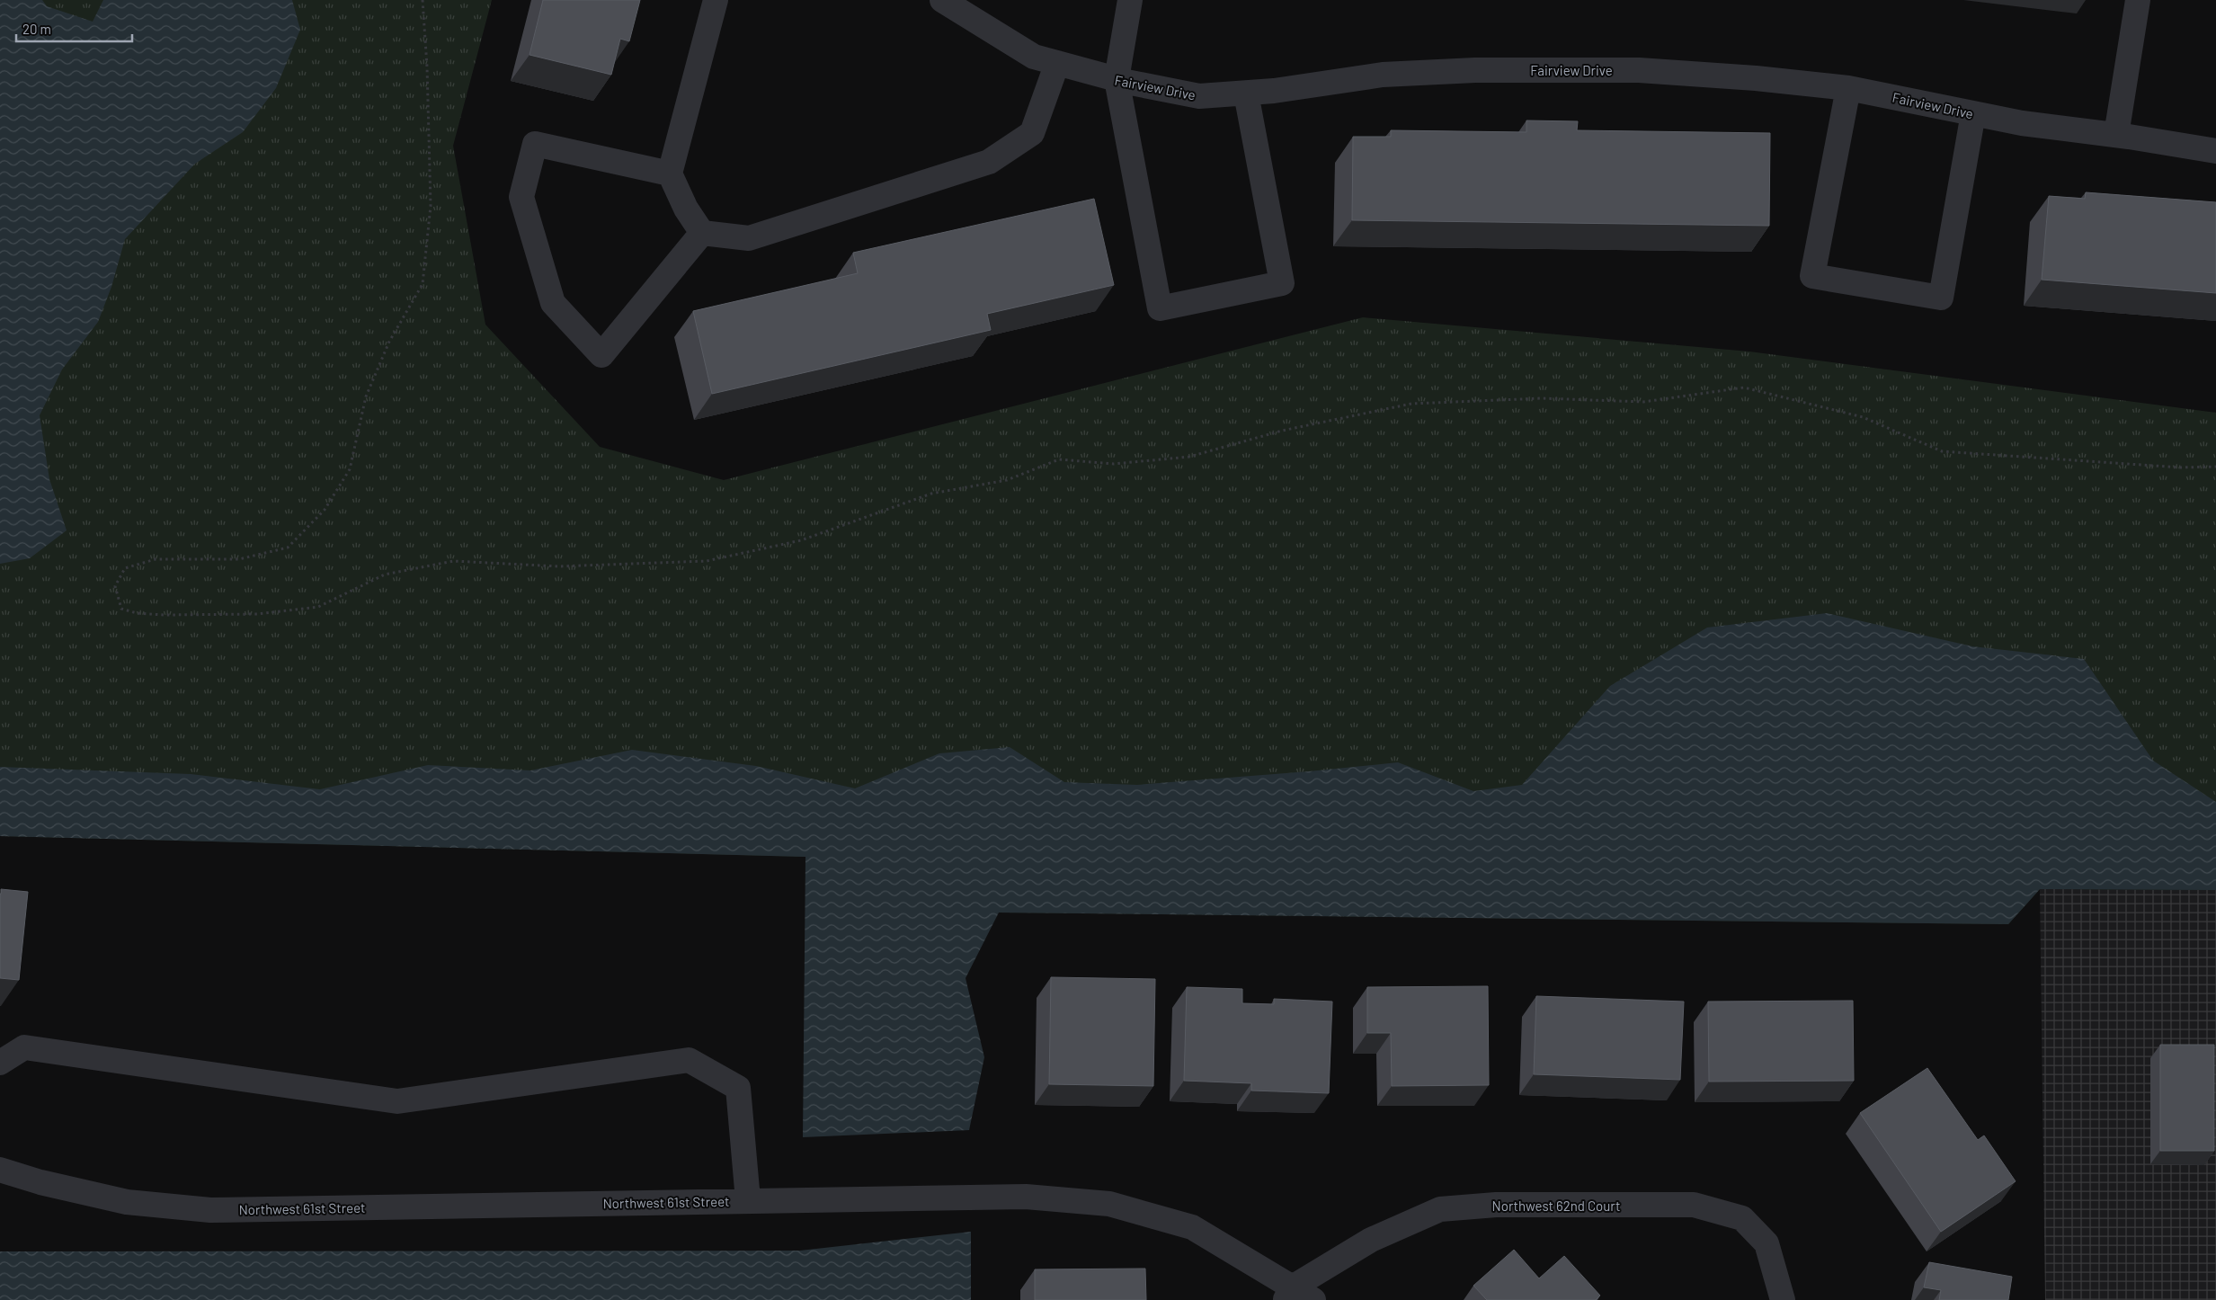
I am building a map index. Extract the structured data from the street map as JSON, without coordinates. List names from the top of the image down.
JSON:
{
  "streets": {
    "street": ["Fairview Drive", "Northwest 61st Street", "Northwest 62nd Court"]
  },
  "crossings": [
    ["Northwest 61st Street", "Northwest 62nd Court"]
  ],
  "scale_bar": "20 m"
}
